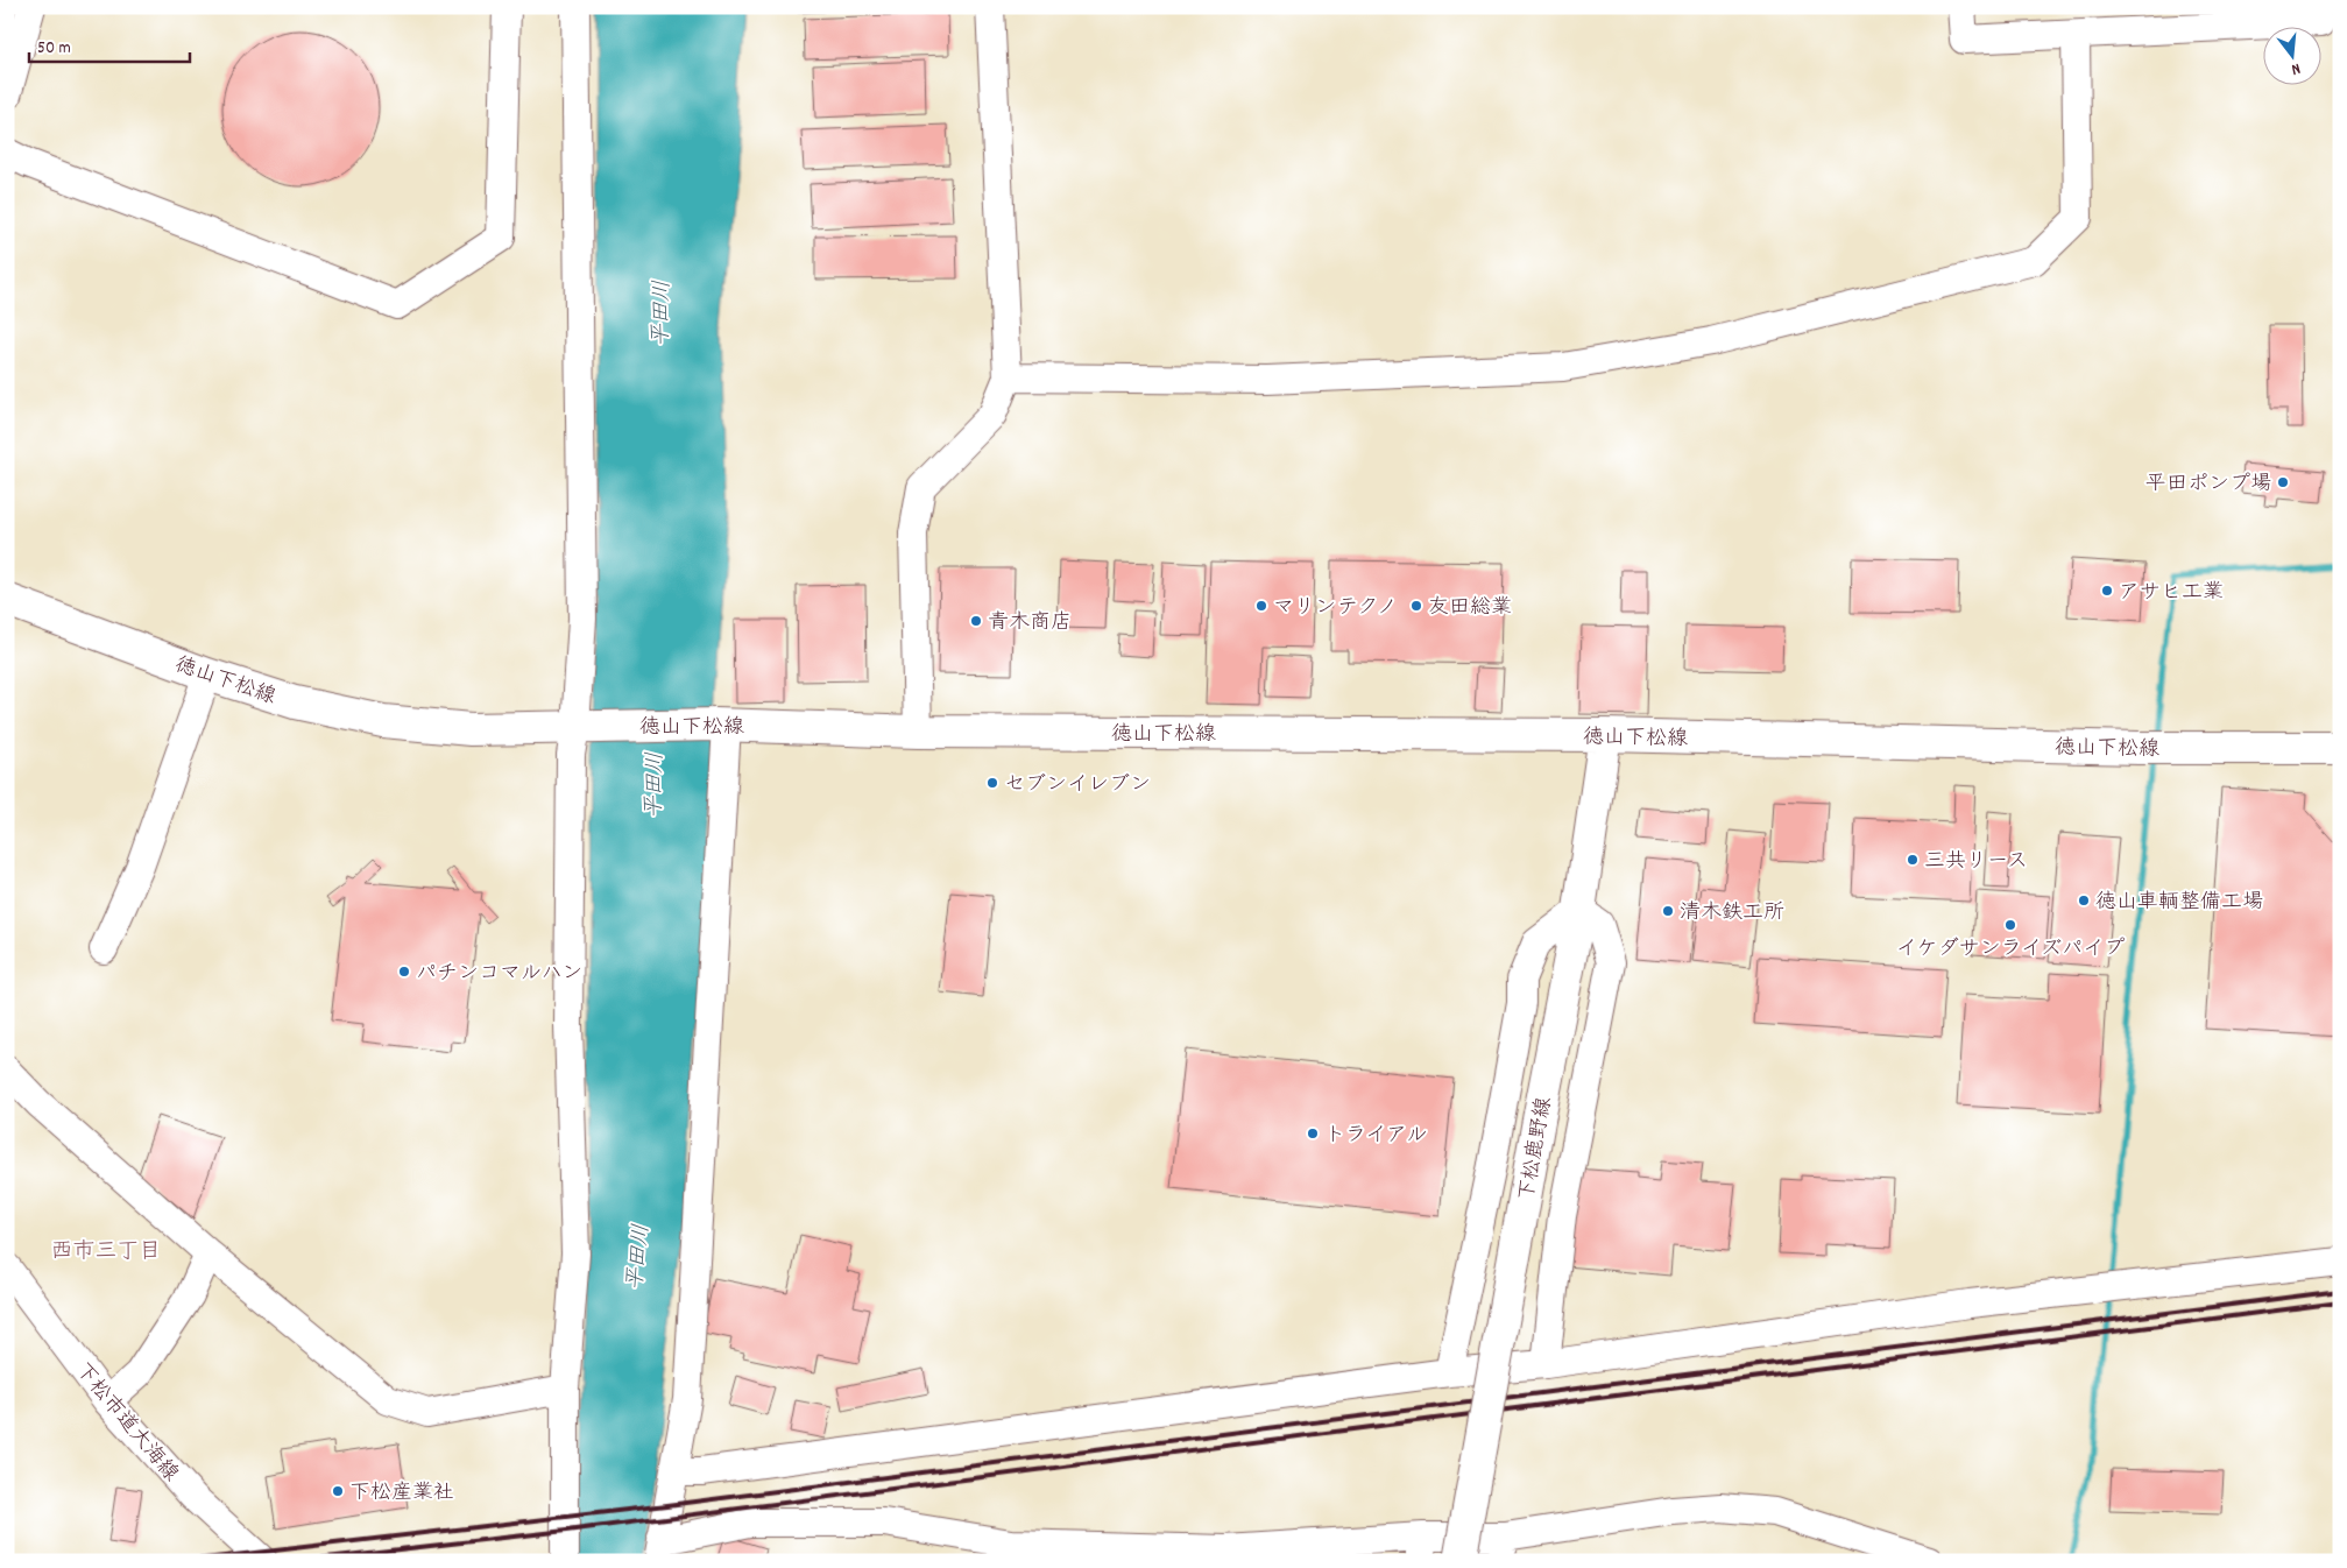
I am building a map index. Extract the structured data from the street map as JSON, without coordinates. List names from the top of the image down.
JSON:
{
  "streets": {
    "main road": ["徳山下松線", "下松鹿野線"],
    "street": ["下松市道大海線"]
  },
  "crossings": [
    ["徳山下松線", "下松鹿野線"]
  ],
  "districts": ["西市三丁目"],
  "water": ["平田川"],
  "places": [
    "平田ポンプ場",
    "アサヒ工業",
    "マリンテクノ",
    "友田総業",
    "青木商店",
    "セブンイレブン",
    "三共リース",
    "徳山車輌整備工場",
    "清木鉄工所",
    "イケダサンライズパイプ",
    "パチンコマルハン",
    "トライアル",
    "下松産業社"
  ],
  "scale_bar": "50 m",
  "north": "bottom"
}
